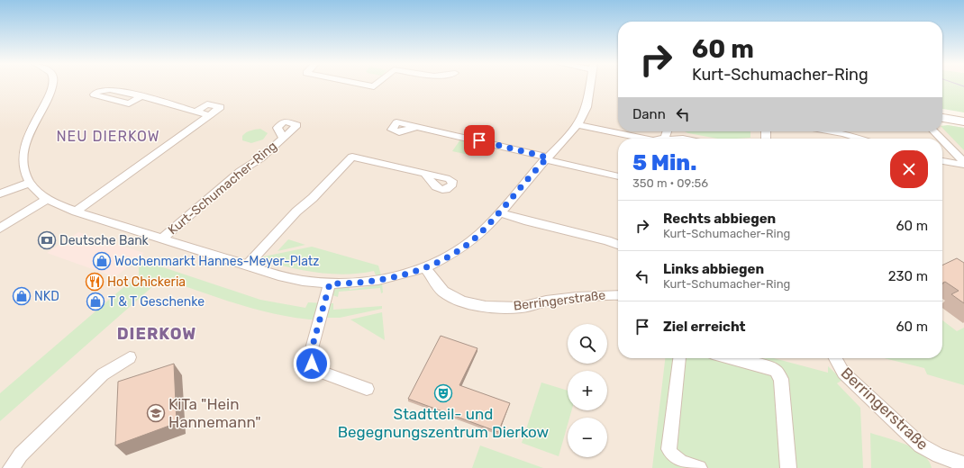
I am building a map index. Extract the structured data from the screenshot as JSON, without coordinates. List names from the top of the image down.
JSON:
{
  "streets": {
    "street": ["Kurt-Schumacher-Ring", "Berringerstraße"]
  },
  "crossings": [
    ["Kurt-Schumacher-Ring", "Berringerstraße"]
  ],
  "districts": ["NEU DIERKOW", "DIERKOW"],
  "places": {
    "bank": ["Deutsche Bank"],
    "shop": ["Wochenmarkt Hannes-Meyer-Platz", "NKD", "T & T Geschenke"],
    "restaurant": ["Hot Chickeria"],
    "theatre": ["Stadtteil- und Begegnungszentrum Dierkow"],
    "school or university": ["KiTa \"Hein Hannemann\""]
  },
  "page": {
    "turn": ["60 m", "Kurt-Schumacher-Ring"],
    "then": "Dann",
    "heading": ["5 Min.", "350 m · 09:56"],
    "list": [
      {
        "name": "Rechts abbiegen",
        "note": "Kurt-Schumacher-Ring",
        "value": "60 m"
      },
      {
        "name": "Links abbiegen",
        "note": "Kurt-Schumacher-Ring",
        "value": "230 m"
      },
      {
        "name": "Ziel erreicht",
        "value": "60 m"
      }
    ],
    "map_buttons": ["+", "−"]
  }
}
